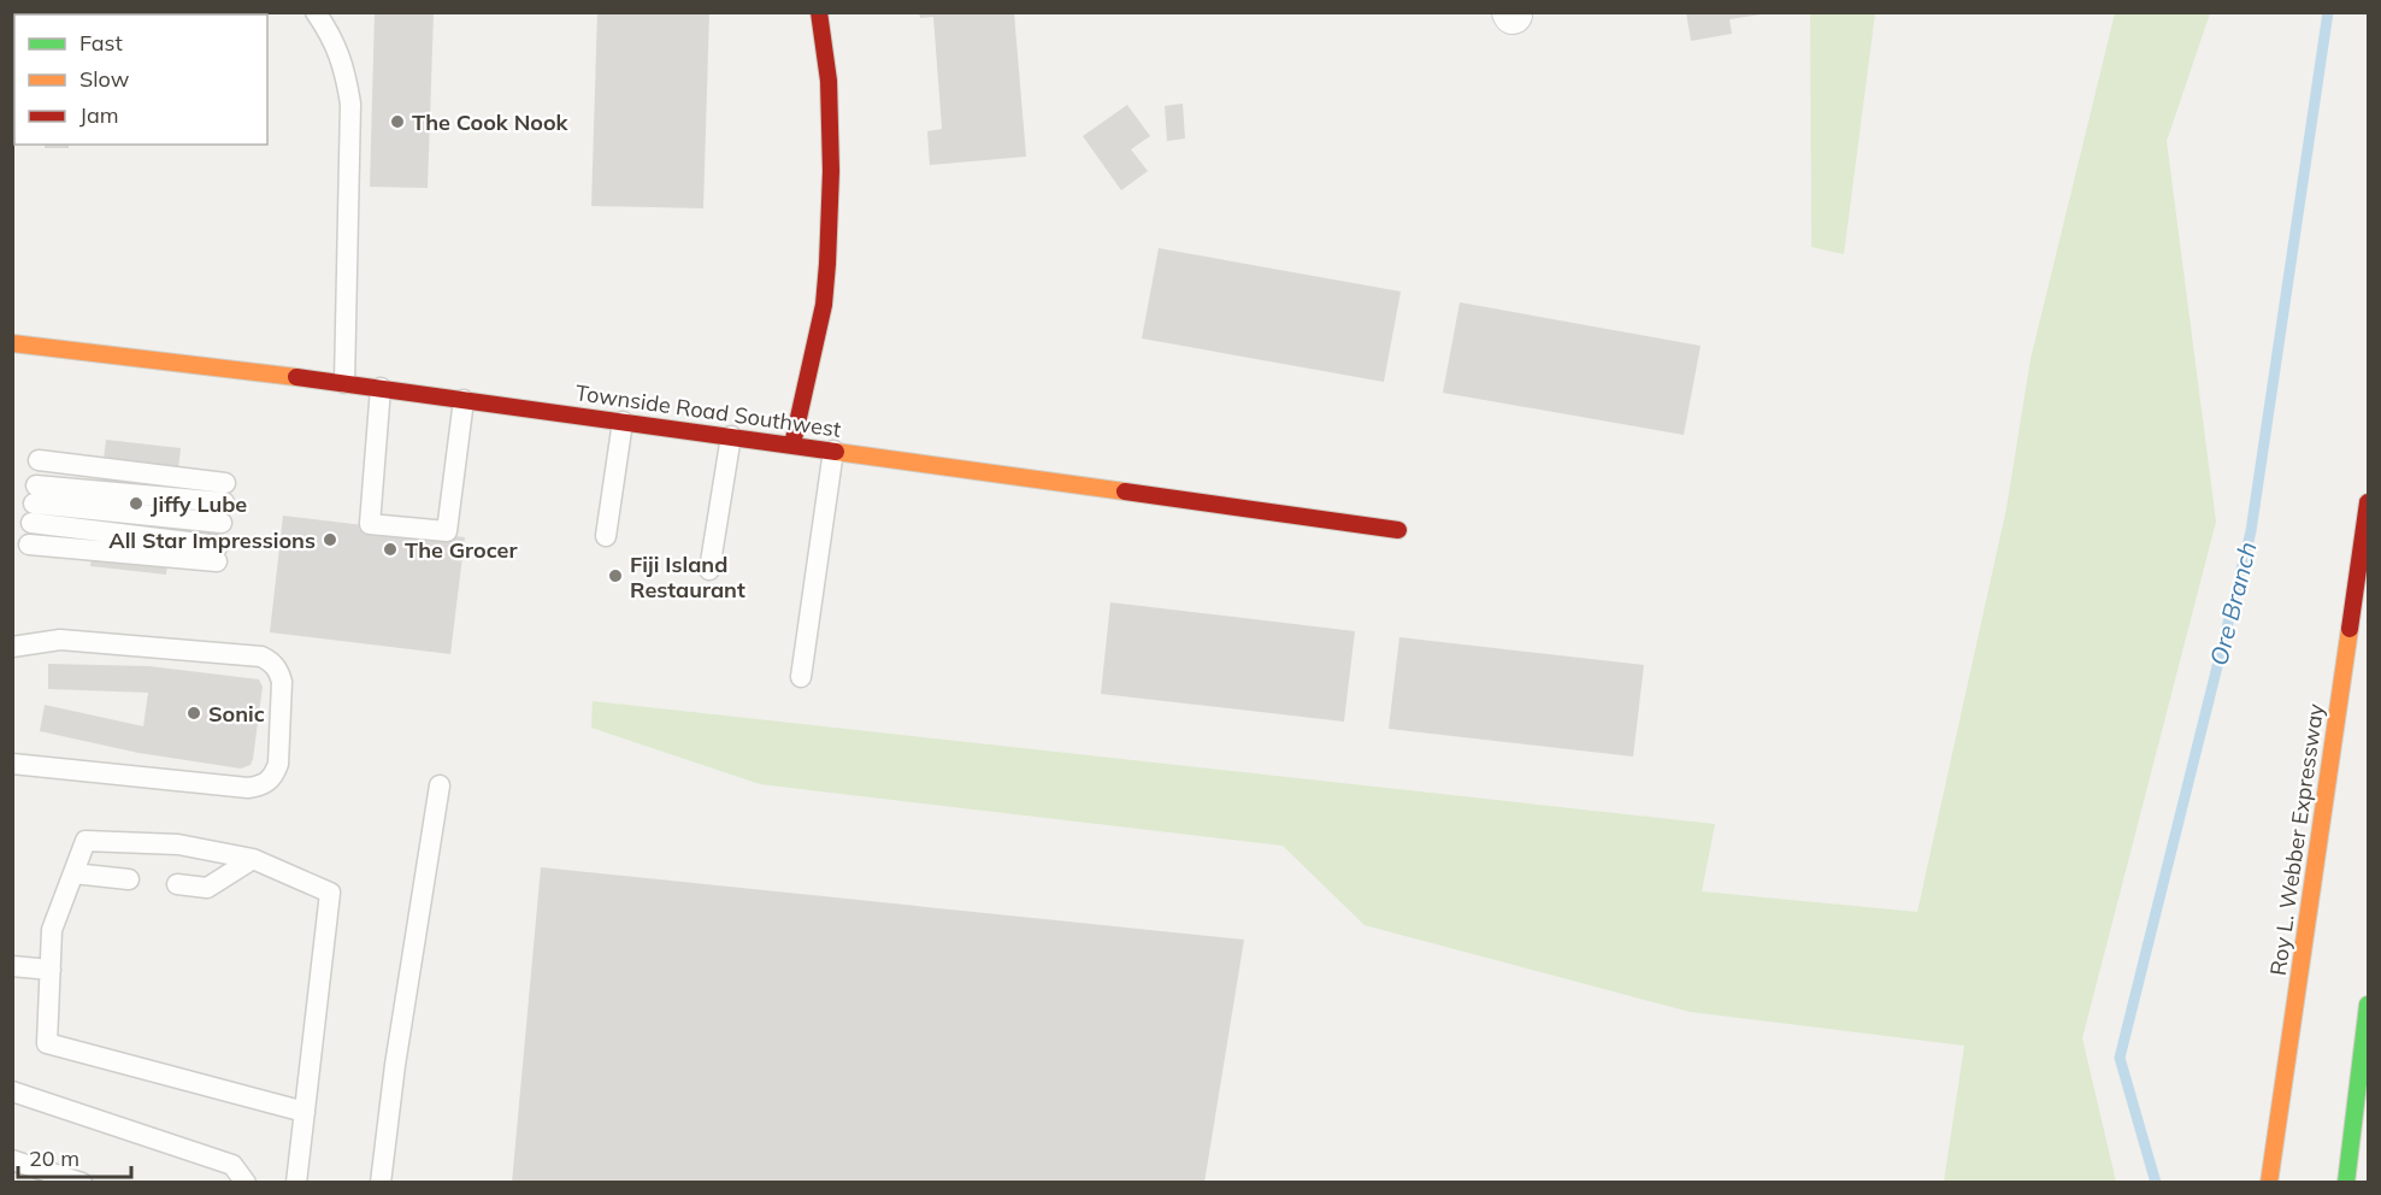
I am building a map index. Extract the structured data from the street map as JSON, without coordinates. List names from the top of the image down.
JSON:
{
  "streets": {
    "main road": ["Townside Road Southwest", "Roy L. Webber Expressway"]
  },
  "water": ["Ore Branch"],
  "places": [
    "The Cook Nook",
    "Jiffy Lube",
    "All Star Impressions",
    "The Grocer",
    "Fiji Island Restaurant",
    "Sonic"
  ],
  "legend": ["Fast", "Slow", "Jam"],
  "scale_bar": "20 m"
}
